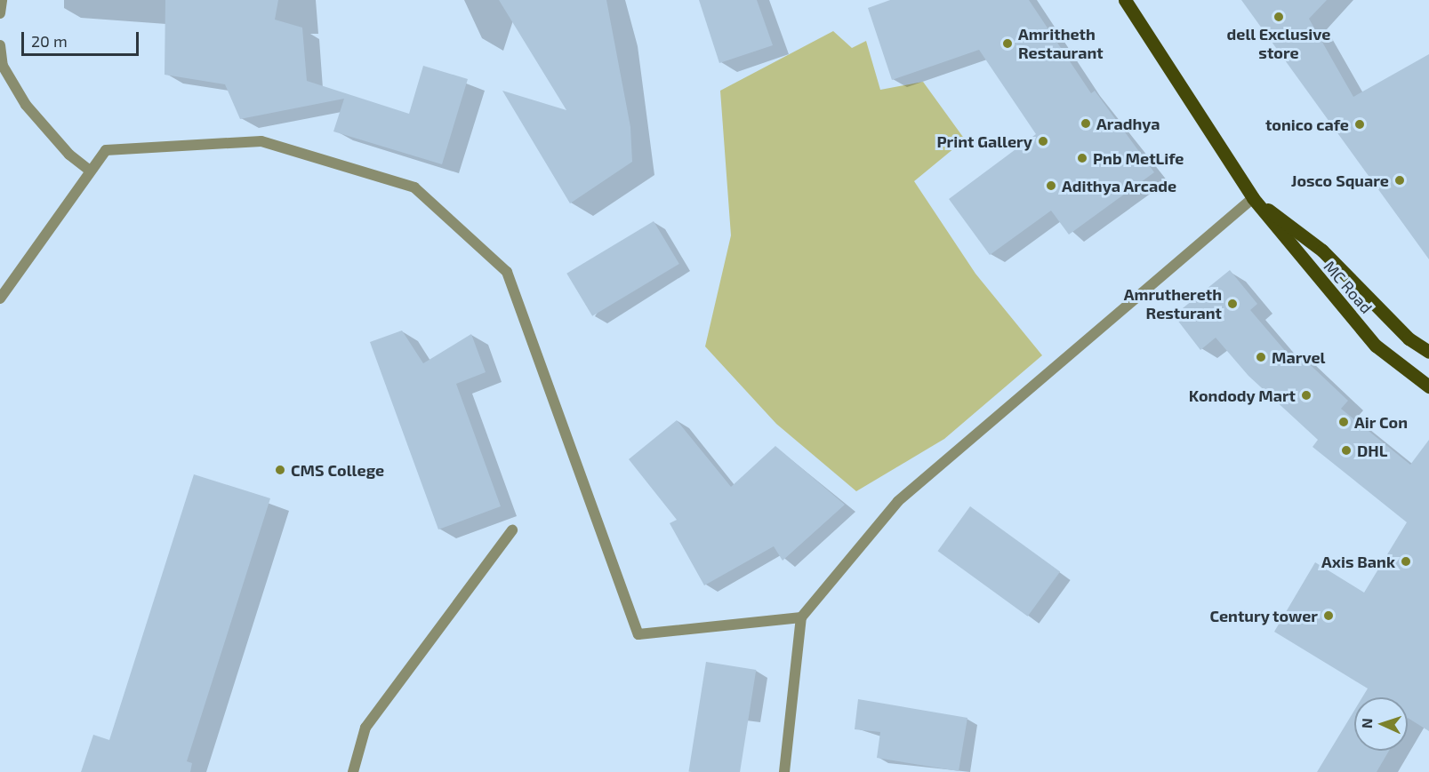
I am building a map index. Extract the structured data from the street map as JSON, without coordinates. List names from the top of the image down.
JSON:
{
  "streets": {
    "main road": ["MC Road"]
  },
  "places": [
    "dell Exclusive store",
    "Amritheth Restaurant",
    "Aradhya",
    "tonico cafe",
    "Print Gallery",
    "Pnb MetLife",
    "Josco Square",
    "Adithya Arcade",
    "Amruthereth Resturant",
    "Marvel",
    "Kondody Mart",
    "Air Con",
    "DHL",
    "CMS College",
    "Axis Bank",
    "Century tower"
  ],
  "scale_bar": "20 m",
  "north": "left"
}
